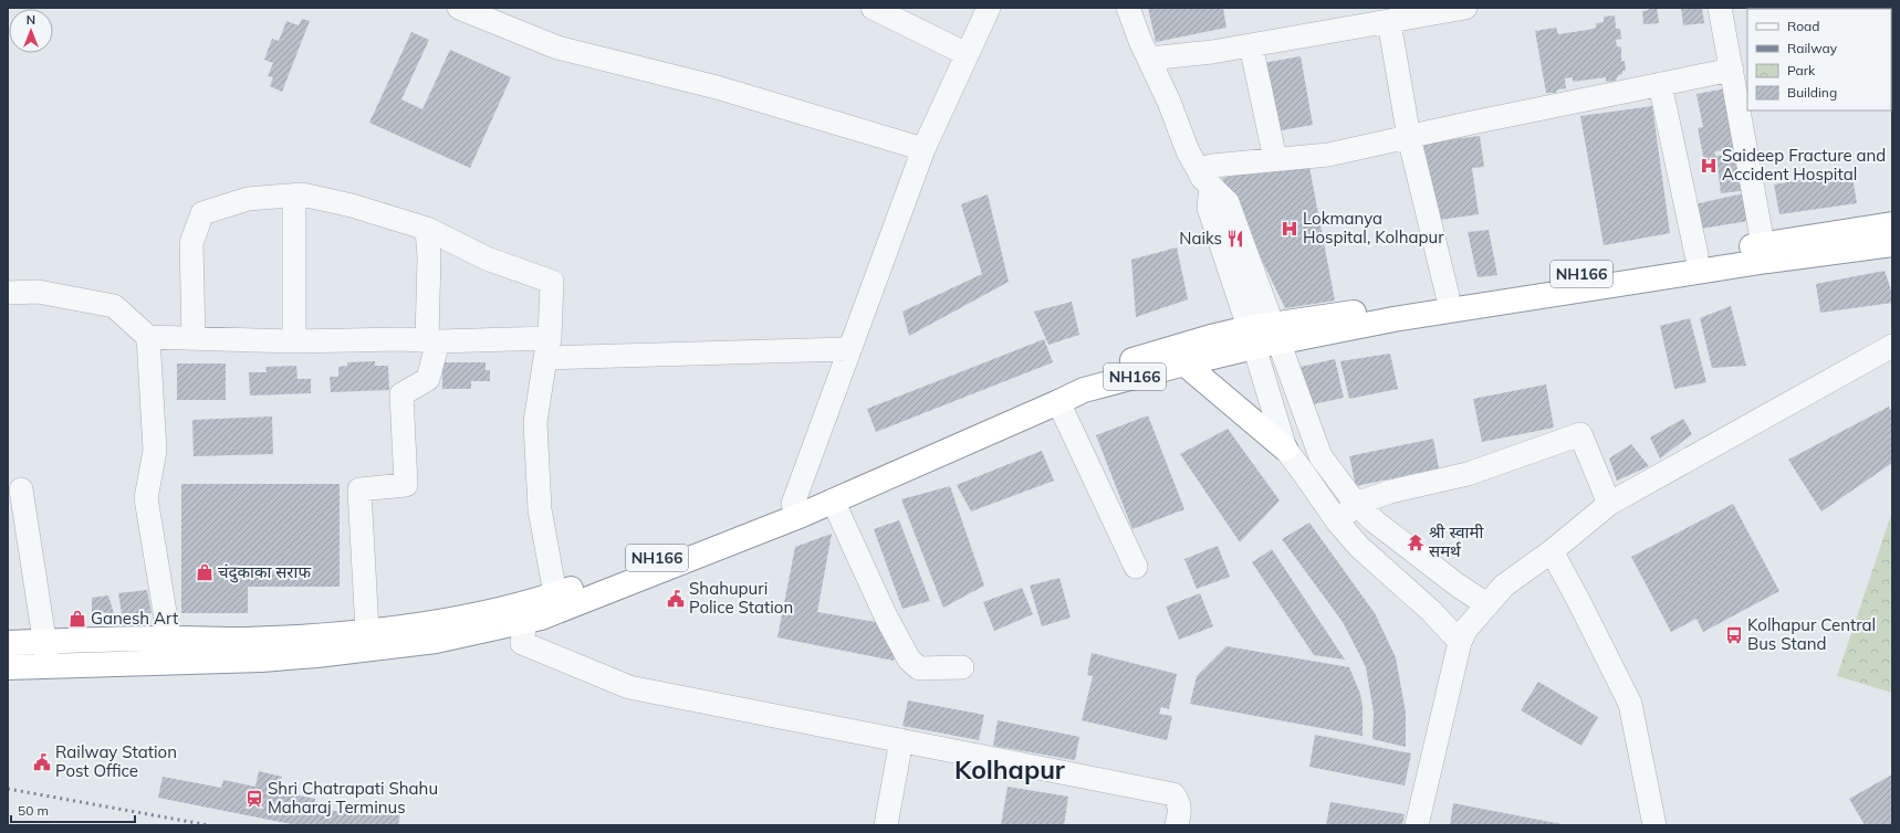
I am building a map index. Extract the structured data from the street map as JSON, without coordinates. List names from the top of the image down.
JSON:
{
  "streets": {
    "highway": ["NH166"]
  },
  "districts": ["Kolhapur"],
  "places": {
    "hospital": ["Saideep Fracture and Accident Hospital", "Lokmanya Hospital, Kolhapur"],
    "restaurant": ["Naiks"],
    "temple": ["श्री स्वामी समर्थ"],
    "shop": ["चंदुकाका सराफ", "Ganesh Art"],
    "public building": ["Shahupuri Police Station", "Railway Station Post Office"],
    "bus stop": ["Kolhapur Central Bus Stand"],
    "station": ["Shri Chatrapati Shahu Maharaj Terminus"]
  },
  "legend": [
    "Road",
    "Railway",
    "Park",
    "Building"
  ],
  "scale_bar": "50 m",
  "north": "top"
}
